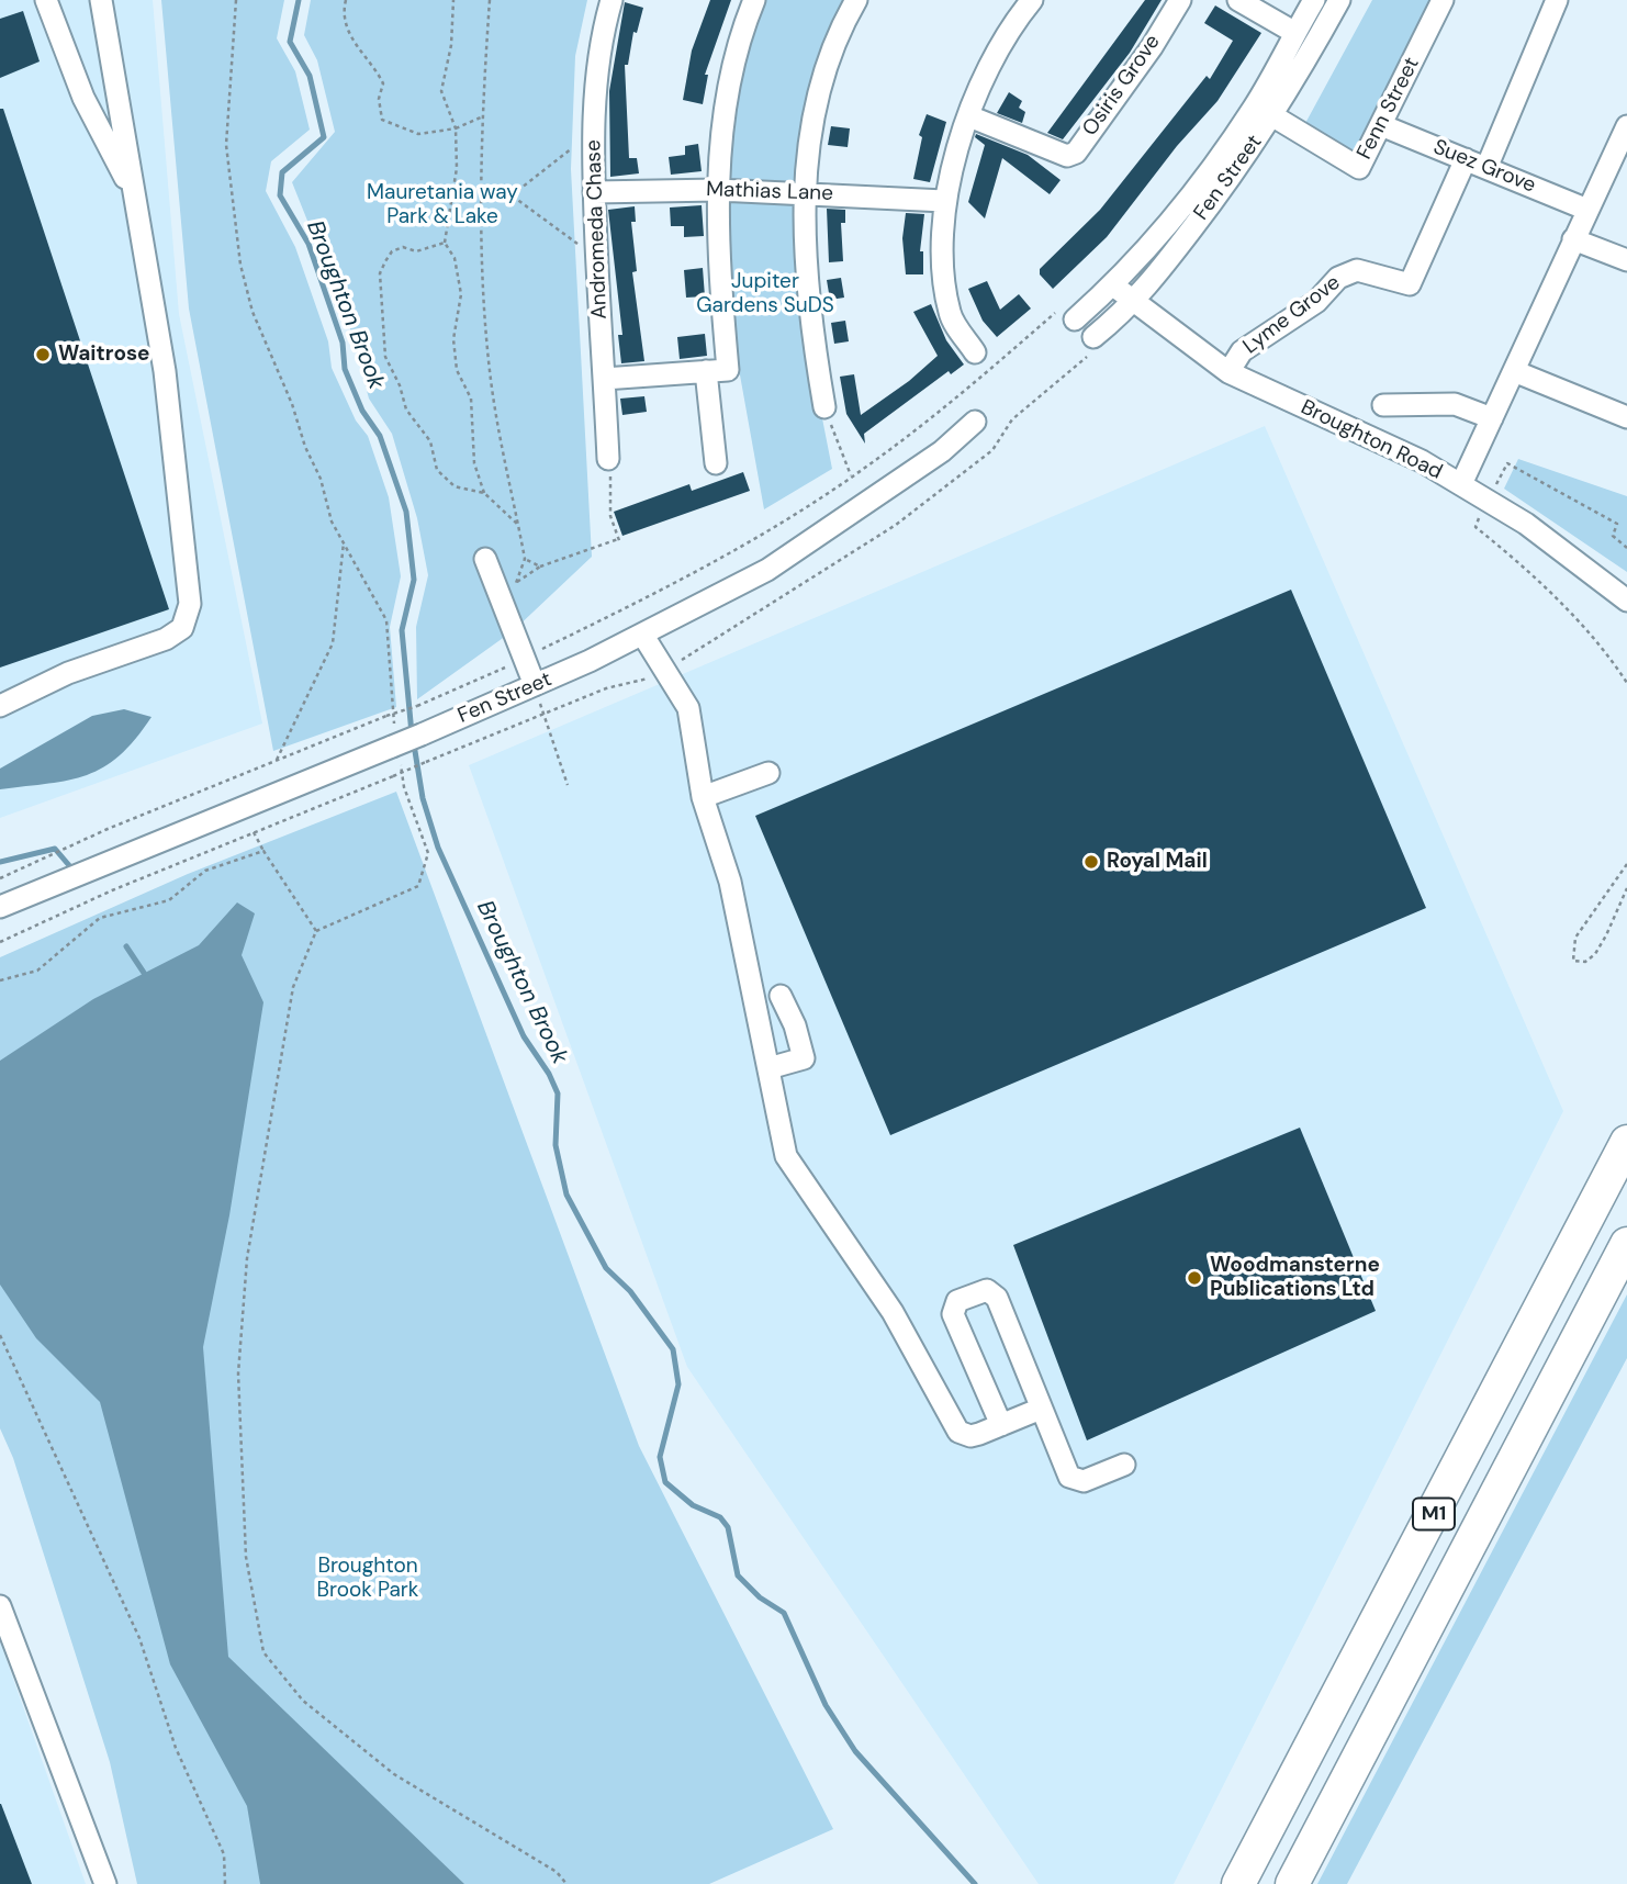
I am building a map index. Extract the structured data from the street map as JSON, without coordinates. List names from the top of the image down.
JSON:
{
  "streets": {
    "highway": ["M1"],
    "street": [
      "Osiris Grove",
      "Fenn Street",
      "Suez Grove",
      "Fen Street",
      "Mathias Lane",
      "Andromeda Chase",
      "Lyme Grove",
      "Broughton Road"
    ]
  },
  "crossings": [
    ["Fenn Street", "Suez Grove"],
    ["Fenn Street", "Fen Street"],
    ["Suez Grove", "Lyme Grove"],
    ["Fen Street", "Broughton Road"],
    ["Mathias Lane", "Andromeda Chase"],
    ["Lyme Grove", "Broughton Road"]
  ],
  "water": ["Broughton Brook"],
  "parks": ["Mauretania way Park & Lake", "Jupiter Gardens SuDS", "Broughton Brook Park"],
  "places": ["Waitrose", "Royal Mail", "Woodmansterne Publications Ltd"]
}
